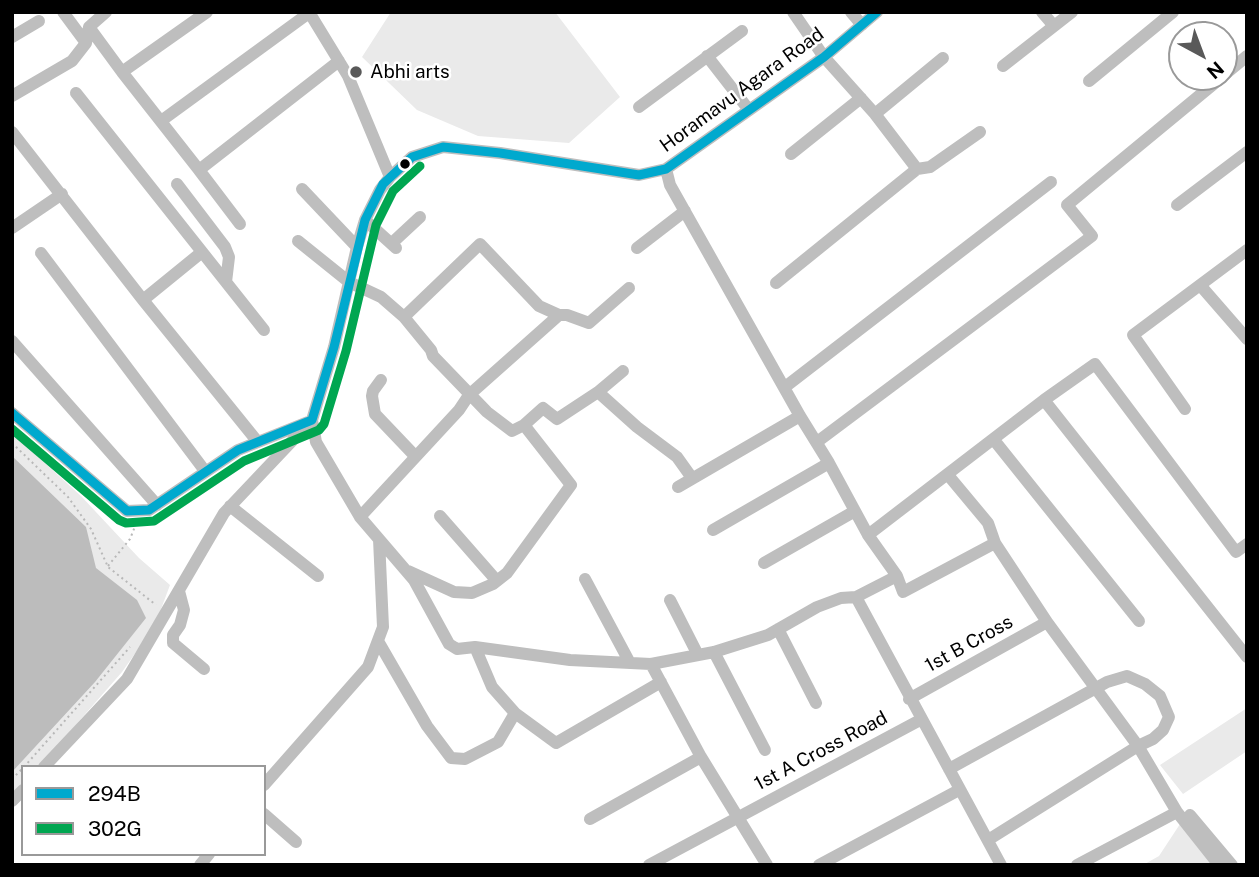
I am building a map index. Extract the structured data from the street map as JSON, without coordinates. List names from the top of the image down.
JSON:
{
  "streets": {
    "street": ["Horamavu Agara Road", "1st B Cross", "1st A Cross Road"]
  },
  "places": ["Abhi arts"],
  "lines": ["transit line 294B", "transit line 302G"],
  "legend": ["294B", "302G"],
  "north": "bottom right"
}
